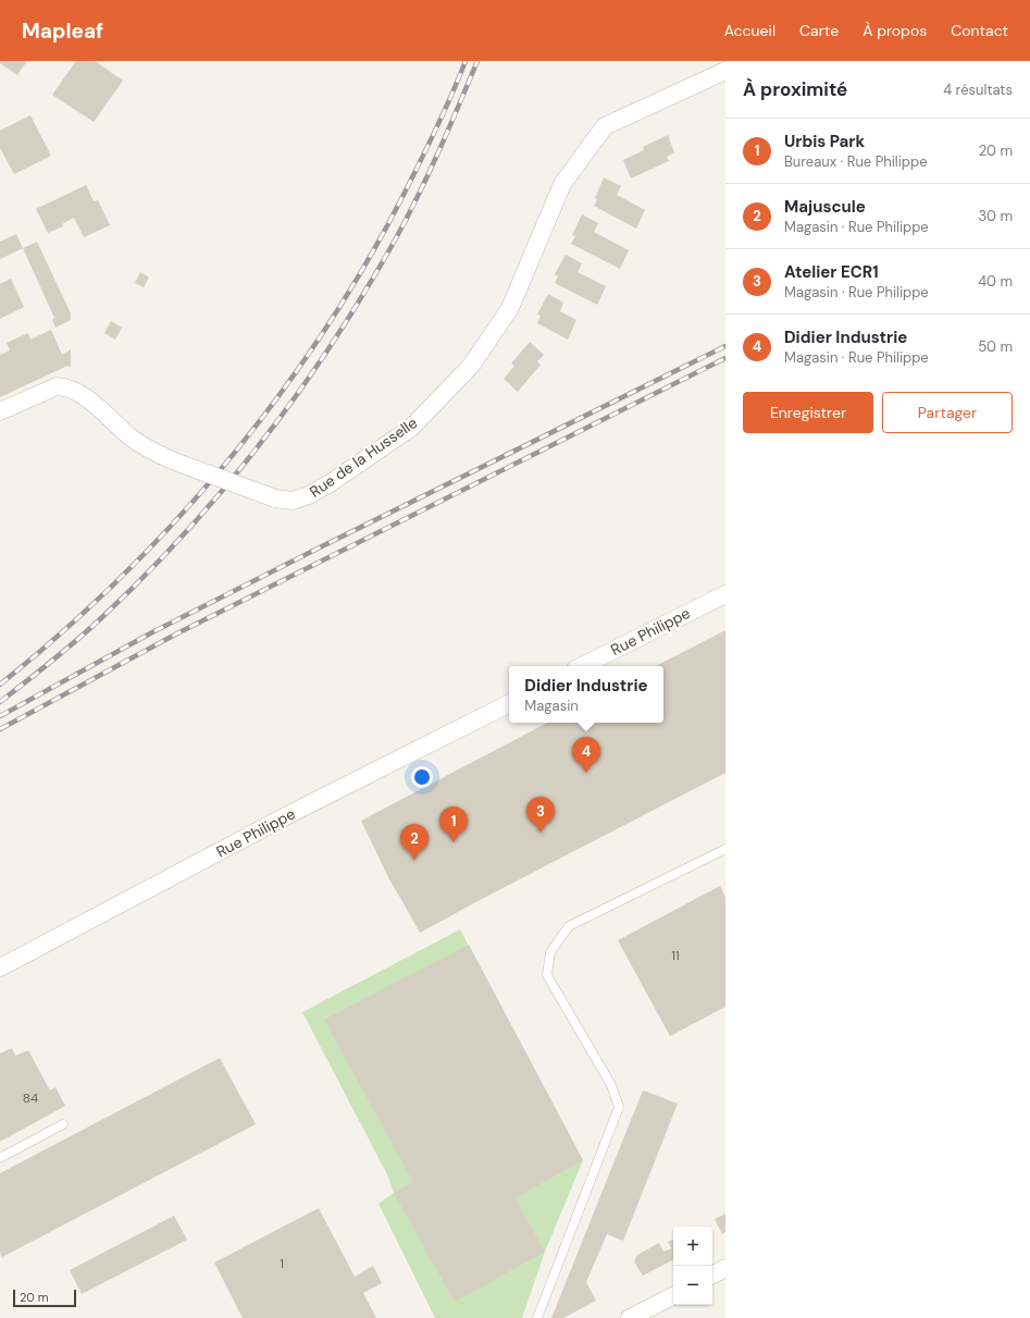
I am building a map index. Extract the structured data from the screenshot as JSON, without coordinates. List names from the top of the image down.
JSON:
{
  "streets": {
    "street": ["Rue de la Husselle", "Rue Philippe"]
  },
  "house_numbers": ["11", "84", "1"],
  "scale_bar": "20 m",
  "page": {
    "header": "Mapleaf",
    "nav": [
      "Accueil",
      "Carte",
      "À propos",
      "Contact"
    ],
    "heading": ["À proximité", "4 résultats"],
    "list": [
      {
        "mark": "1",
        "name": "Urbis Park",
        "note": "Bureaux · Rue Philippe",
        "value": "20 m"
      },
      {
        "mark": "2",
        "name": "Majuscule",
        "note": "Magasin · Rue Philippe",
        "value": "30 m"
      },
      {
        "mark": "3",
        "name": "Atelier ECR1",
        "note": "Magasin · Rue Philippe",
        "value": "40 m"
      },
      {
        "mark": "4",
        "name": "Didier Industrie",
        "note": "Magasin · Rue Philippe",
        "value": "50 m"
      }
    ],
    "buttons": ["Enregistrer", "Partager"],
    "popup": ["Didier Industrie", "Magasin"],
    "pins": [
      "4",
      "3",
      "1",
      "2"
    ],
    "map_buttons": ["+", "−"],
    "scale": "20 m"
  }
}
